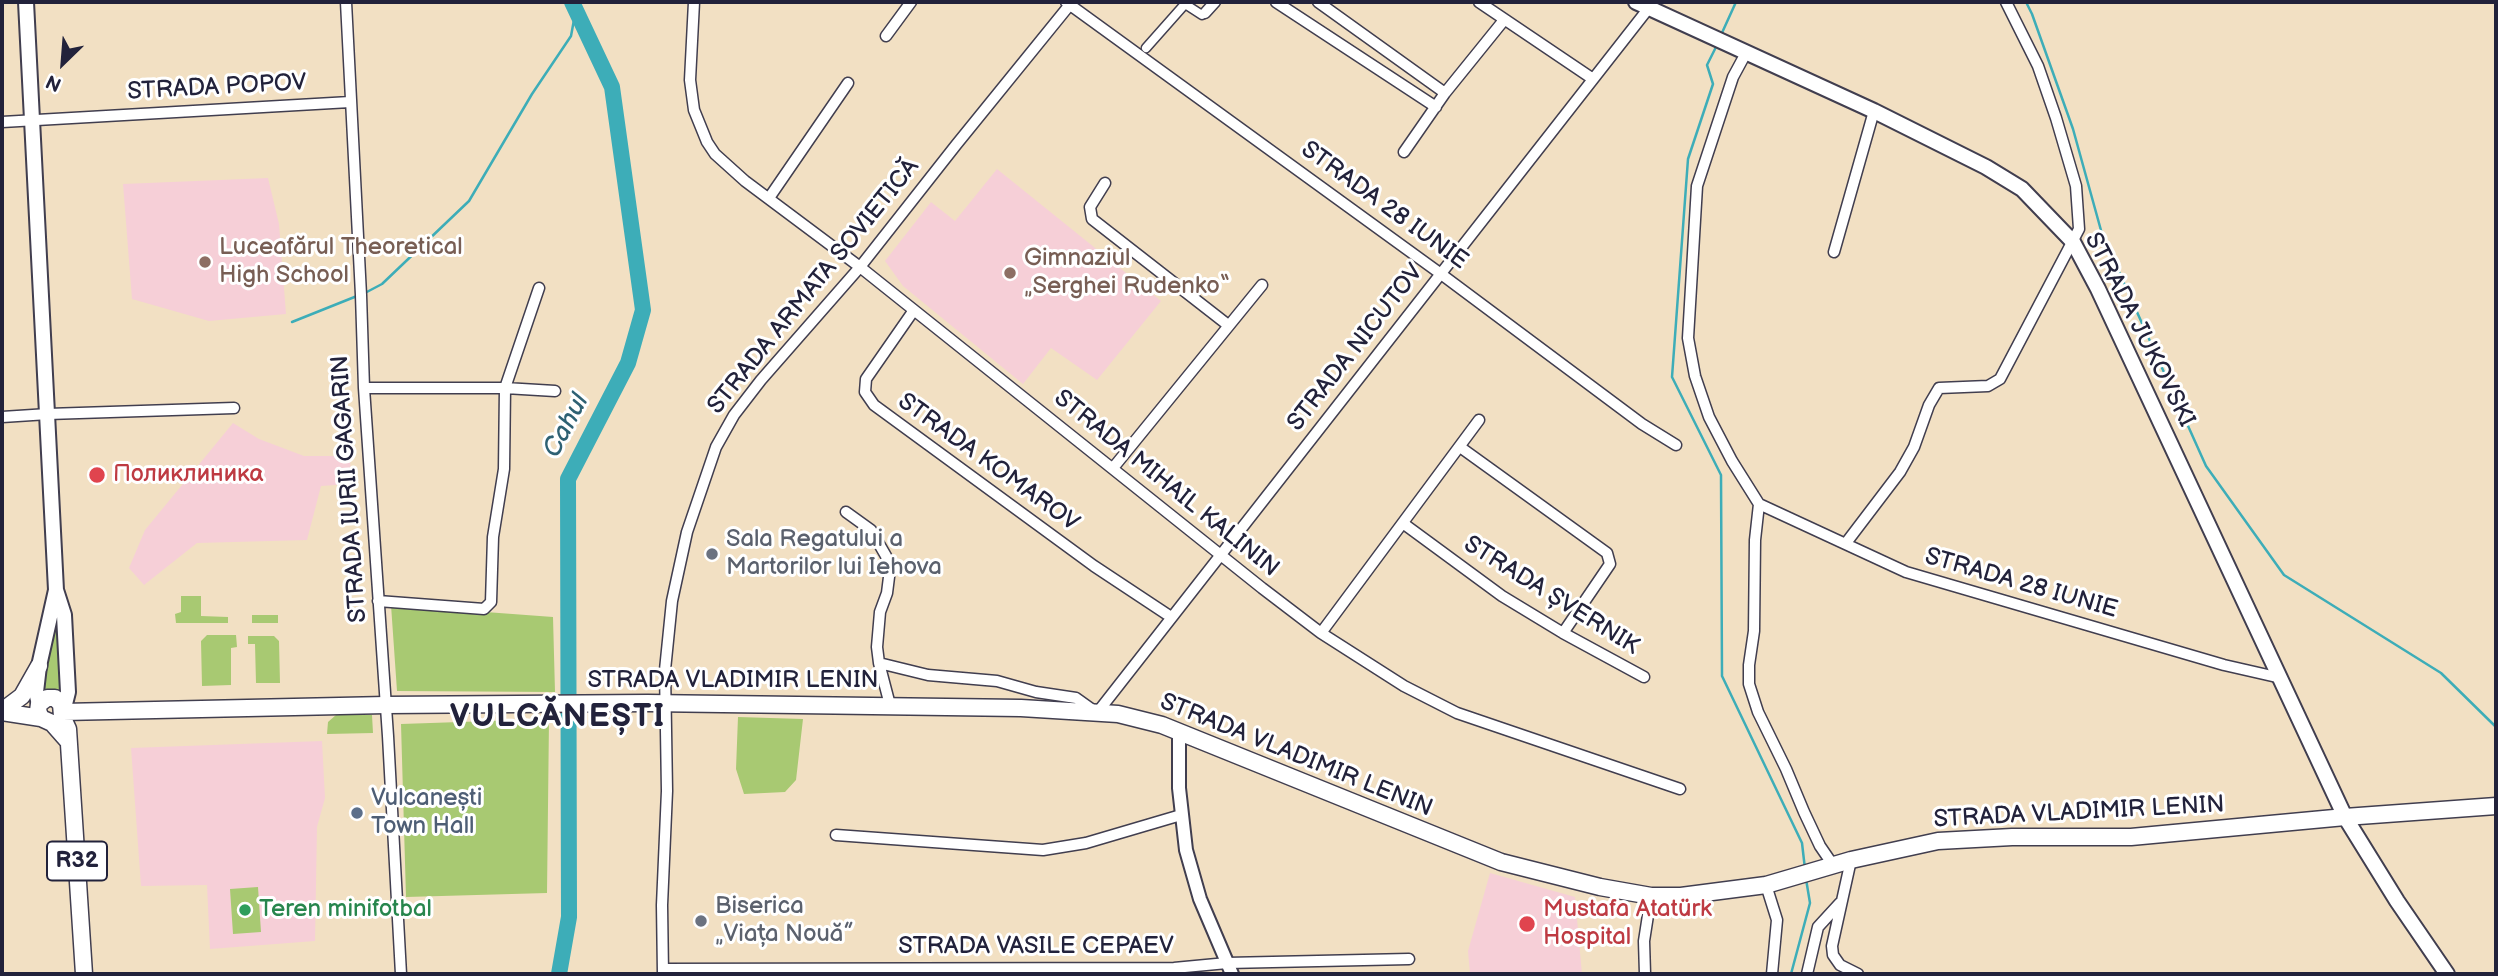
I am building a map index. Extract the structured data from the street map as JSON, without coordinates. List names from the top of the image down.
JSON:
{
  "streets": {
    "main road": ["STRADA JUKOVSKI", "STRADA VLADIMIR LENIN", "R32"],
    "street": [
      "STRADA POPOV",
      "STRADA 28 IUNIE",
      "STRADA ARMATA SOVIETICĂ",
      "STRADA NICUTOV",
      "STRADA KOMAROV",
      "STRADA MIHAIL KALININ",
      "STRADA IURII GAGARIN",
      "STRADA ȘVERNIK",
      "STRADA VASILE CEPAEV"
    ]
  },
  "crossings": [
    ["STRADA POPOV", "STRADA IURII GAGARIN"],
    ["STRADA 28 IUNIE", "STRADA ARMATA SOVIETICĂ"],
    ["STRADA 28 IUNIE", "STRADA JUKOVSKI"],
    ["STRADA 28 IUNIE", "STRADA NICUTOV"],
    ["STRADA ARMATA SOVIETICĂ", "STRADA MIHAIL KALININ"],
    ["STRADA ARMATA SOVIETICĂ", "STRADA VLADIMIR LENIN"],
    ["STRADA ARMATA SOVIETICĂ", "STRADA VASILE CEPAEV"],
    ["STRADA JUKOVSKI", "STRADA NICUTOV"],
    ["STRADA JUKOVSKI", "STRADA VLADIMIR LENIN"],
    ["STRADA NICUTOV", "STRADA KOMAROV"],
    ["STRADA NICUTOV", "STRADA MIHAIL KALININ"],
    ["STRADA NICUTOV", "STRADA VLADIMIR LENIN"],
    ["STRADA KOMAROV", "STRADA MIHAIL KALININ"],
    ["STRADA IURII GAGARIN", "STRADA VLADIMIR LENIN"],
    ["STRADA VLADIMIR LENIN", "R32"]
  ],
  "districts": ["VULCĂNEȘTI"],
  "water": ["Cahul"],
  "places": [
    "Luceafărul Theoretical High School",
    "Gimnaziul „Serghei Rudenko“",
    "Поликлиника",
    "Sala Regatului a Martorilor lui Iehova",
    "Vulcanești Town Hall",
    "Teren minifotbal",
    "Biserica „Viața Nouă”",
    "Mustafa Atatürk Hospital"
  ],
  "north": "bottom left"
}
